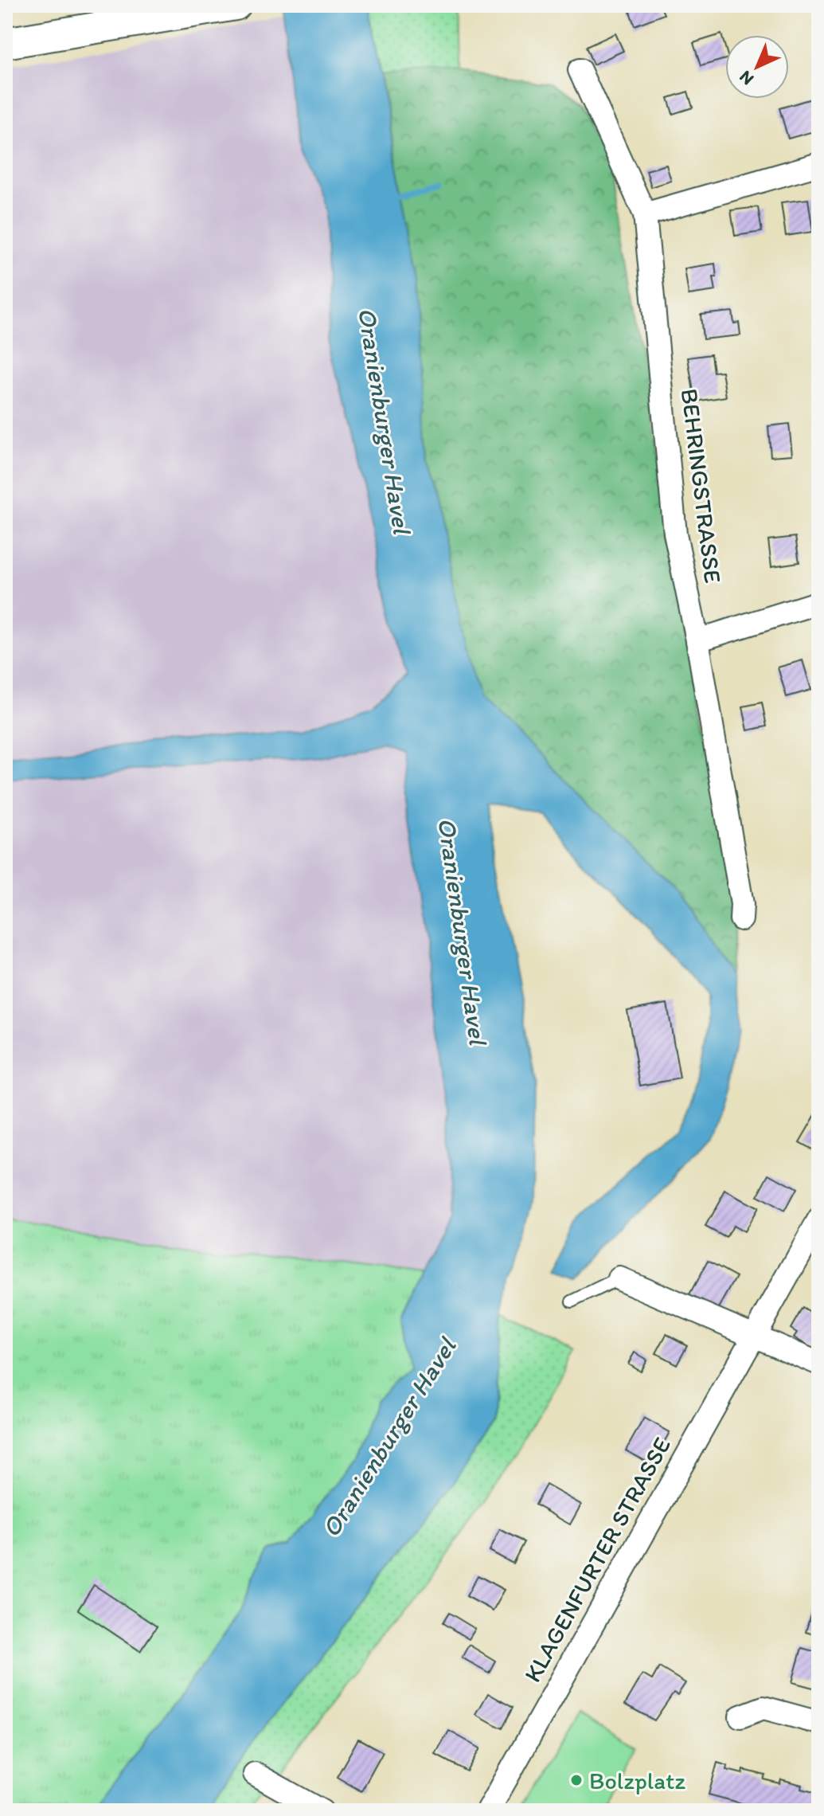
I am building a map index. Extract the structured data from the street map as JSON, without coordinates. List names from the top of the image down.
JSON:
{
  "streets": {
    "street": ["BEHRINGSTRASSE", "KLAGENFURTER STRASSE"]
  },
  "water": ["Oranienburger Havel"],
  "places": ["Bolzplatz"],
  "north": "bottom left"
}
